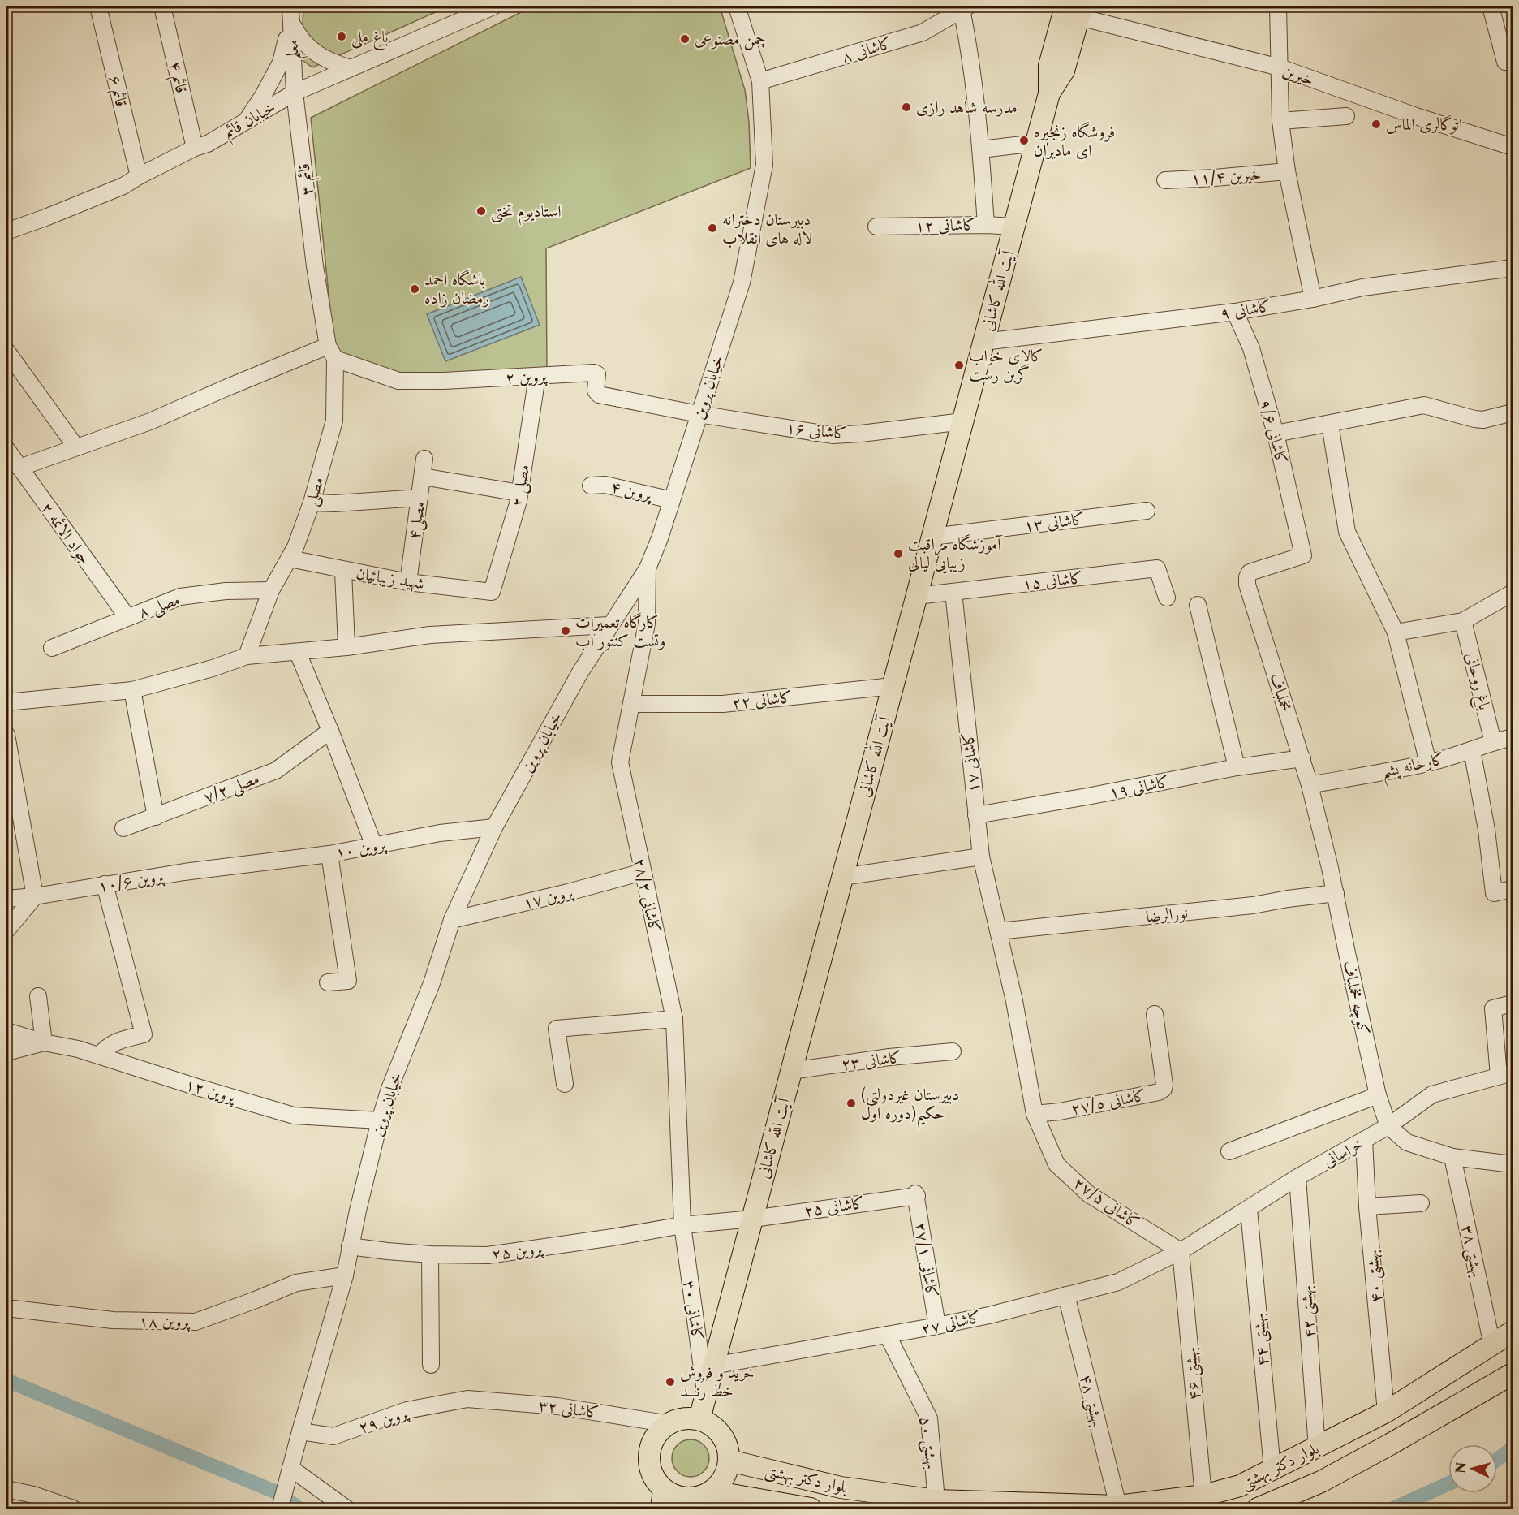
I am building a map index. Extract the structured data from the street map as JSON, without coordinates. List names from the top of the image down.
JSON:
{
  "streets": {
    "main road": ["آیت الله کاشانی", "بلوار دکتر بهشتی"],
    "street": [
      "معلم",
      "کاشانی ۸",
      "خیرین",
      "قائم ۴",
      "قائم ۶",
      "خیابان قائم",
      "خیرین ۱۱/۴",
      "قائم ۳",
      "کاشانی ۱۲",
      "کاشانی ۹",
      "پروین ۲",
      "خیابان پروین",
      "کاشانی ۱۶",
      "کاشانی ۹/۶",
      "مصلی ۲",
      "پروین ۴",
      "مصلی",
      "مصلی۴",
      "کاشانی ۱۳",
      "جواد الائمه ۲",
      "شهید زیبائیان",
      "کاشانی ۱۵",
      "مصلی ۸",
      "باغ روحانی",
      "مخملباف",
      "کاشانی ۲۲",
      "کاشانی ۱۷",
      "کارخانه پشم",
      "کاشانی ۱۹",
      "مصلی ۷/۲",
      "پروین ۱۰",
      "پروین ۱۰/۶",
      "کاشانی ۲۸/۲",
      "پروین ۱۷",
      "نورالرضا",
      "کوچه مخملباف",
      "کاشانی ۲۳",
      "پروین ۱۲",
      "کاشانی ٢٧/٥",
      "خراسانی",
      "کاشانی ۲۷/۵",
      "کاشانی ۲۵",
      "پروین ۲۵",
      "بهشتی ۳۸",
      "کاشانی ۲۷/۱",
      "بهشتی ۴۰",
      "کاشانی ۳۰",
      "بهشتی ۴۲",
      "پروین ۱۸",
      "کاشانی ۲۷",
      "بهشتی ۴۴",
      "بهشتی ۴۶",
      "بهشتی ۴۸",
      "کاشانی ۳۲",
      "پروین ۲۹",
      "بهشتی ۵۰"
    ]
  },
  "crossings": [
    ["معلم", "خیابان قائم"],
    ["معلم", "قائم ۳"],
    ["کاشانی ۸", "خیابان پروین"],
    ["خیرین", "آیت الله کاشانی"],
    ["قائم ۴", "خیابان قائم"],
    ["قائم ۶", "خیابان قائم"],
    ["خیابان قائم", "قائم ۳"],
    ["قائم ۳", "مصلی"],
    ["کاشانی ۱۲", "آیت الله کاشانی"],
    ["آیت الله کاشانی", "کاشانی ۹"],
    ["آیت الله کاشانی", "کاشانی ۱۶"],
    ["آیت الله کاشانی", "کاشانی ۱۳"],
    ["آیت الله کاشانی", "کاشانی ۱۵"],
    ["آیت الله کاشانی", "کاشانی ۲۲"],
    ["آیت الله کاشانی", "کاشانی ۲۳"],
    ["آیت الله کاشانی", "کاشانی ۲۵"],
    ["آیت الله کاشانی", "کاشانی ۳۰"],
    ["آیت الله کاشانی", "کاشانی ۲۷"],
    ["آیت الله کاشانی", "کاشانی ۳۲"],
    ["آیت الله کاشانی", "بلوار دکتر بهشتی"],
    ["کاشانی ۹", "کاشانی ۹/۶"],
    ["پروین ۲", "خیابان پروین"],
    ["پروین ۲", "کاشانی ۱۶"],
    ["پروین ۲", "مصلی ۲"],
    ["پروین ۲", "مصلی"],
    ["خیابان پروین", "کاشانی ۱۶"],
    ["خیابان پروین", "پروین ۴"],
    ["خیابان پروین", "پروین ۱۰"],
    ["خیابان پروین", "کاشانی ۲۸/۲"],
    ["خیابان پروین", "پروین ۱۷"],
    ["خیابان پروین", "پروین ۱۲"],
    ["خیابان پروین", "پروین ۲۵"],
    ["خیابان پروین", "پروین ۱۸"],
    ["خیابان پروین", "پروین ۲۹"],
    ["کاشانی ۹/۶", "مخملباف"],
    ["مصلی ۲", "شهید زیبائیان"],
    ["مصلی", "شهید زیبائیان"],
    ["مصلی", "مصلی ۸"],
    ["مصلی۴", "شهید زیبائیان"],
    ["جواد الائمه ۲", "مصلی ۸"],
    ["کاشانی ۱۵", "کاشانی ۱۷"],
    ["باغ روحانی", "کارخانه پشم"],
    ["مخملباف", "کارخانه پشم"],
    ["مخملباف", "کاشانی ۱۹"],
    ["مخملباف", "کوچه مخملباف"],
    ["کاشانی ۲۲", "کاشانی ۲۸/۲"],
    ["کاشانی ۱۷", "کاشانی ۱۹"],
    ["کاشانی ۱۷", "نورالرضا"],
    ["کاشانی ۱۷", "کاشانی ۲۷/۵"],
    ["پروین ۱۰", "پروین ۱۰/۶"],
    ["کاشانی ۲۸/۲", "پروین ۱۷"],
    ["کاشانی ۲۸/۲", "کاشانی ۲۵"],
    ["کاشانی ۲۸/۲", "پروین ۲۵"],
    ["کاشانی ۲۸/۲", "کاشانی ۳۰"],
    ["نورالرضا", "کوچه مخملباف"],
    ["نورالرضا", "کاشانی ۲۷/۵"],
    ["کوچه مخملباف", "خراسانی"],
    ["کاشانی ٢٧/٥", "کاشانی ۲۷/۵"],
    ["خراسانی", "کاشانی ۲۷/۵"],
    ["خراسانی", "بهشتی ۴۰"],
    ["خراسانی", "بهشتی ۴۲"],
    ["خراسانی", "کاشانی ۲۷"],
    ["خراسانی", "بهشتی ۴۴"],
    ["خراسانی", "بهشتی ۴۶"],
    ["کاشانی ۲۷/۵", "کاشانی ۲۷"],
    ["کاشانی ۲۷/۵", "بهشتی ۴۶"],
    ["کاشانی ۲۵", "پروین ۲۵"],
    ["کاشانی ۲۵", "کاشانی ۲۷/۱"],
    ["کاشانی ۲۵", "کاشانی ۳۰"],
    ["پروین ۲۵", "کاشانی ۳۰"],
    ["بهشتی ۳۸", "بلوار دکتر بهشتی"],
    ["کاشانی ۲۷/۱", "کاشانی ۲۷"],
    ["بهشتی ۴۰", "بلوار دکتر بهشتی"],
    ["بهشتی ۴۲", "بلوار دکتر بهشتی"],
    ["کاشانی ۲۷", "بهشتی ۴۶"],
    ["کاشانی ۲۷", "بهشتی ۴۸"],
    ["کاشانی ۲۷", "بهشتی ۵۰"],
    ["بهشتی ۴۴", "بلوار دکتر بهشتی"],
    ["بهشتی ۴۶", "بلوار دکتر بهشتی"],
    ["بهشتی ۴۸", "بلوار دکتر بهشتی"],
    ["کاشانی ۳۲", "پروین ۲۹"],
    ["کاشانی ۳۲", "بلوار دکتر بهشتی"],
    ["بهشتی ۵۰", "بلوار دکتر بهشتی"]
  ],
  "places": [
    "باغ ملی",
    "چمن مصنوعی",
    "مدرسه شاهد رازی",
    "اتوگالری الماس",
    "فروشگاه زنجیره ای مادیران",
    "استادیوم تختی",
    "دبیرستان دخترانه لاله های انقلاب",
    "باشگاه احمد رمضان زاده",
    "کالای خواب گرین رست",
    "آموزشگاه مراقبت زیبایی لیالی",
    "کارگاه تعمیرات وتست کنتور اب",
    "(دبیرستان غيردولتی حکیم(دوره اول",
    "خرید و فروش خط رُنـــد"
  ],
  "north": "left"
}
